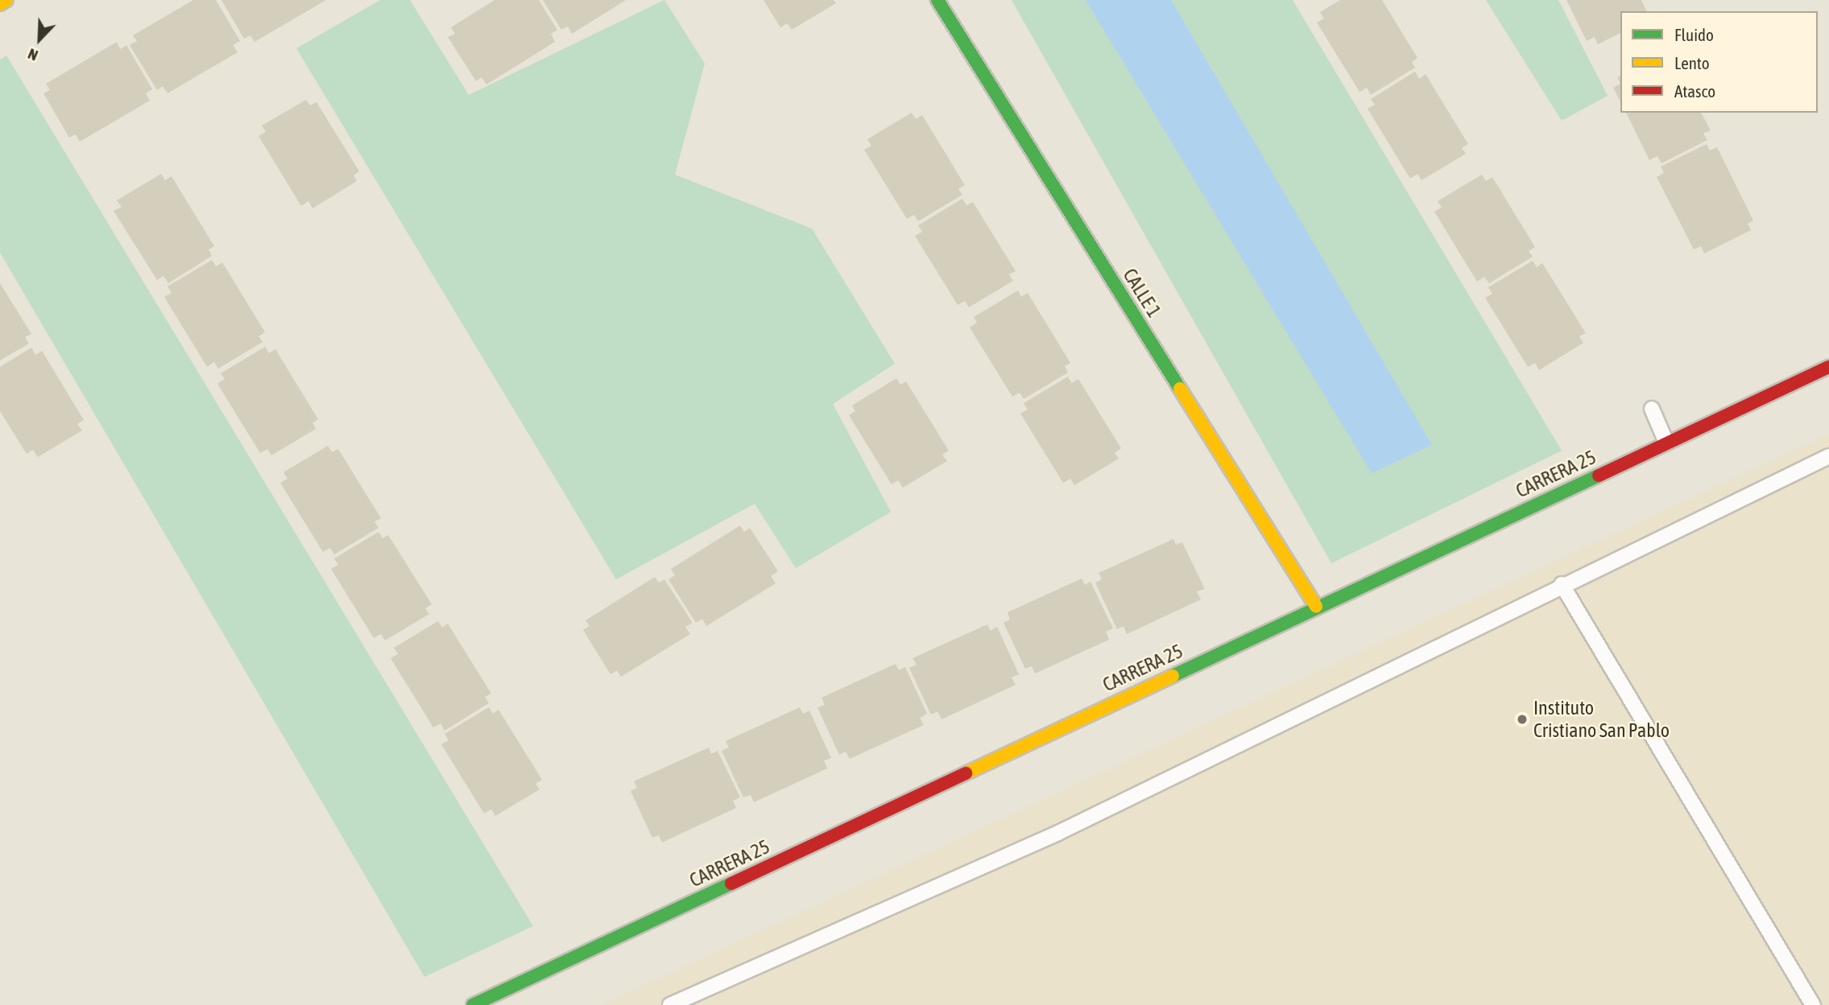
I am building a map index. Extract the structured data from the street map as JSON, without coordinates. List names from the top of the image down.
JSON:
{
  "streets": {
    "street": ["CALLE 1", "CARRERA 25"]
  },
  "crossings": [
    ["CALLE 1", "CARRERA 25"]
  ],
  "places": ["Instituto Cristiano San Pablo"],
  "legend": ["Fluido", "Lento", "Atasco"],
  "north": "bottom left"
}
